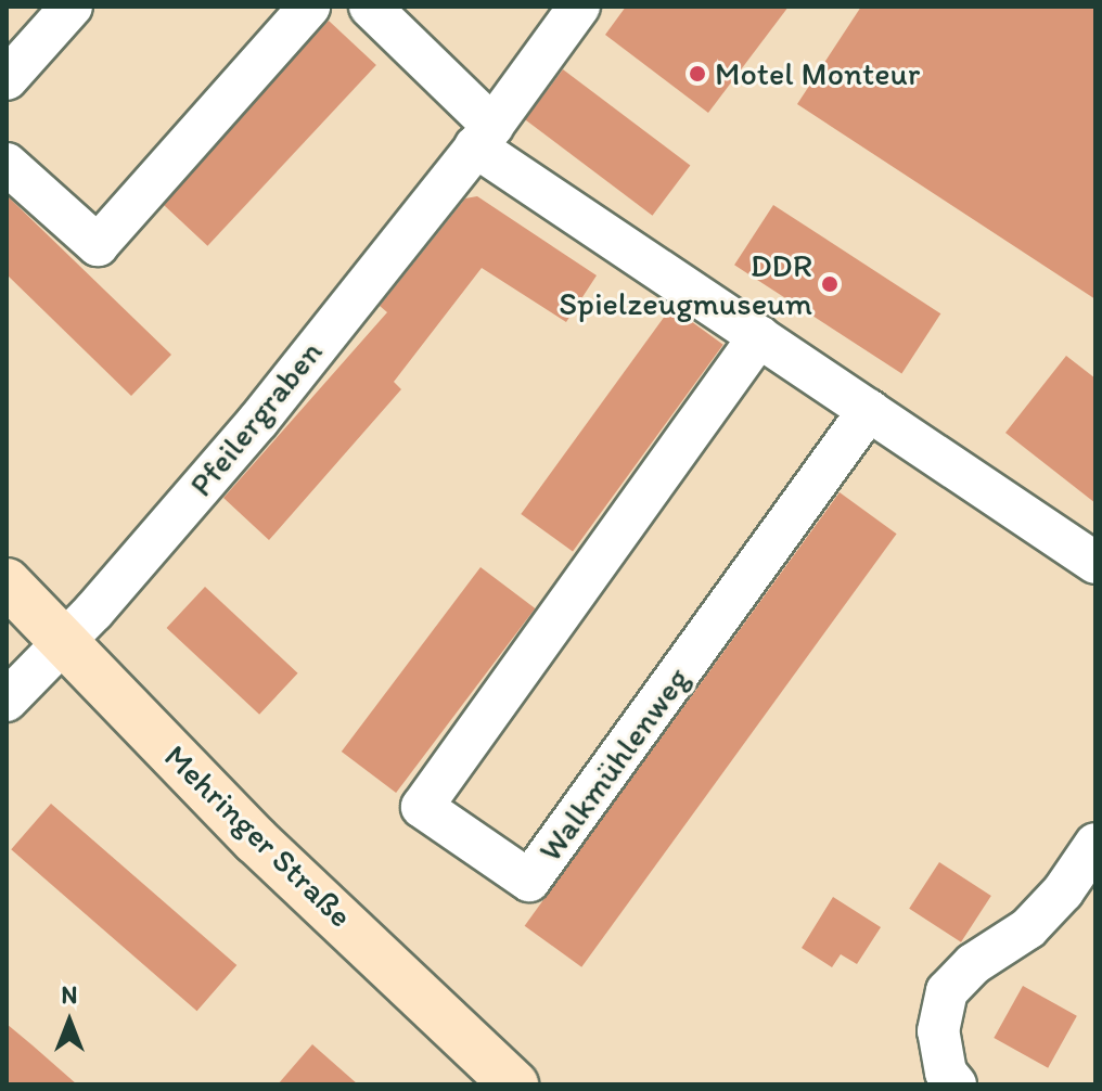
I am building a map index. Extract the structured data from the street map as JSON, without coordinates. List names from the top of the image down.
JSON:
{
  "streets": {
    "main road": ["Mehringer Straße"],
    "street": ["Pfeilergraben", "Walkmühlenweg"]
  },
  "crossings": [
    ["Pfeilergraben", "Mehringer Straße"]
  ],
  "places": ["Motel Monteur", "DDR Spielzeugmuseum"],
  "north": "top"
}
